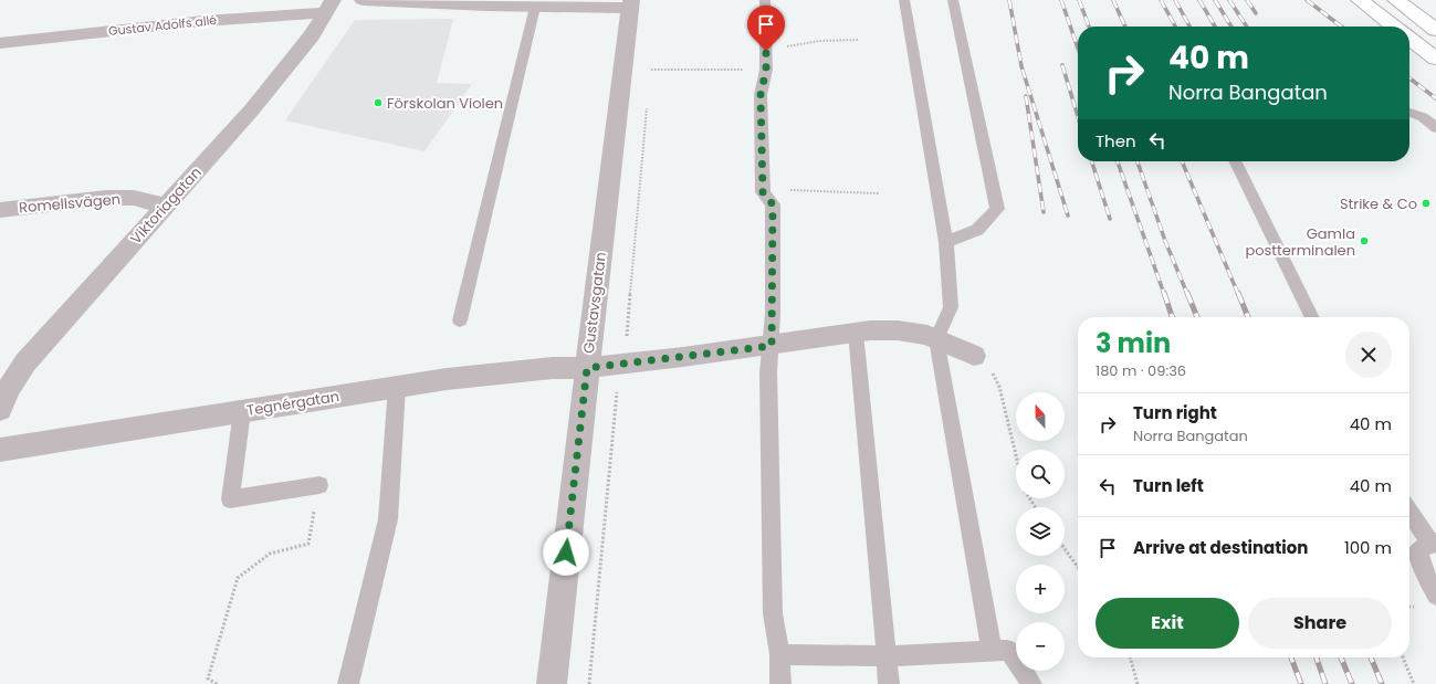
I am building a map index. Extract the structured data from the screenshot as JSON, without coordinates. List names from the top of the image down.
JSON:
{
  "streets": {
    "street": [
      "Gustav Adolfs allé",
      "Romellsvägen",
      "Viktoriagatan",
      "Gustavsgatan",
      "Tegnérgatan"
    ]
  },
  "crossings": [
    ["Gustav Adolfs allé", "Viktoriagatan"],
    ["Romellsvägen", "Viktoriagatan"],
    ["Gustavsgatan", "Tegnérgatan"]
  ],
  "places": ["Förskolan Violen", "Strike & Co", "Gamla postterminalen"],
  "north": "top",
  "page": {
    "turn": ["40 m", "Norra Bangatan"],
    "then": "Then",
    "heading": ["3 min", "180 m · 09:36"],
    "map_buttons": ["+", "−"],
    "list": [
      {
        "name": "Turn right",
        "note": "Norra Bangatan",
        "value": "40 m"
      },
      {
        "name": "Turn left",
        "value": "40 m"
      },
      {
        "name": "Arrive at destination",
        "value": "100 m"
      }
    ],
    "buttons": ["Exit", "Share"]
  }
}
